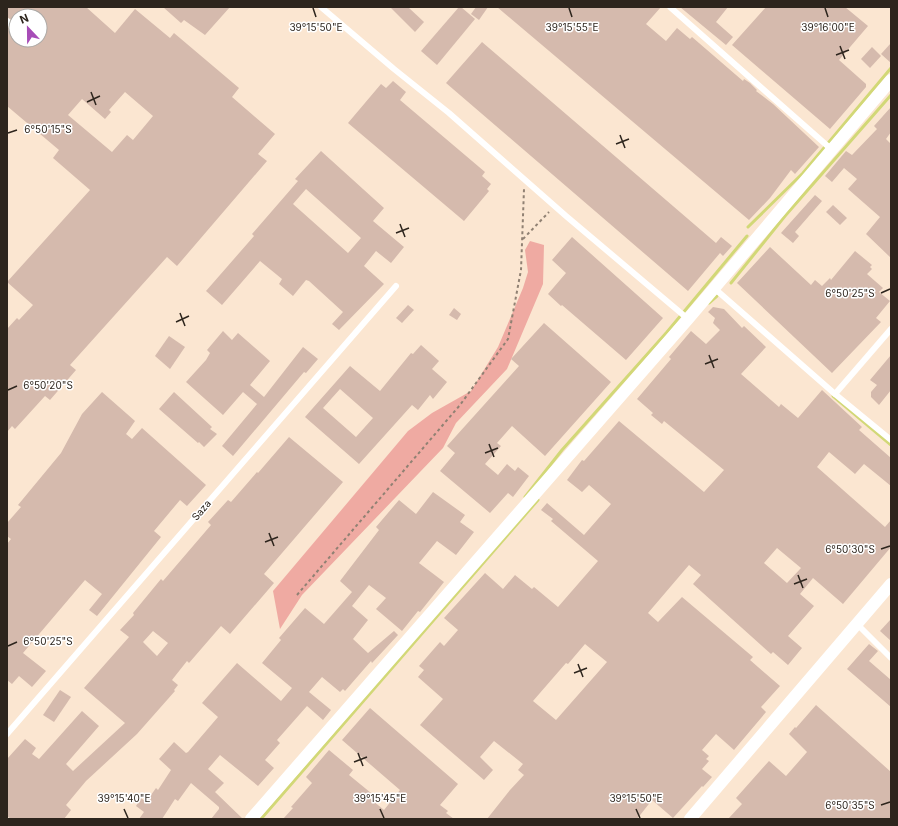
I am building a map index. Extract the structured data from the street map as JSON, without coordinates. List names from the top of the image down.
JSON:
{
  "streets": {
    "lane": ["Saza"]
  },
  "north": "top",
  "coordinates": [
    "39°15'50\"E",
    "39°15'55\"E",
    "39°16'00\"E",
    "6°50'15\"S",
    "6°50'25\"S",
    "6°50'20\"S",
    "6°50'30\"S",
    "39°15'40\"E",
    "39°15'45\"E",
    "6°50'35\"S"
  ]
}
